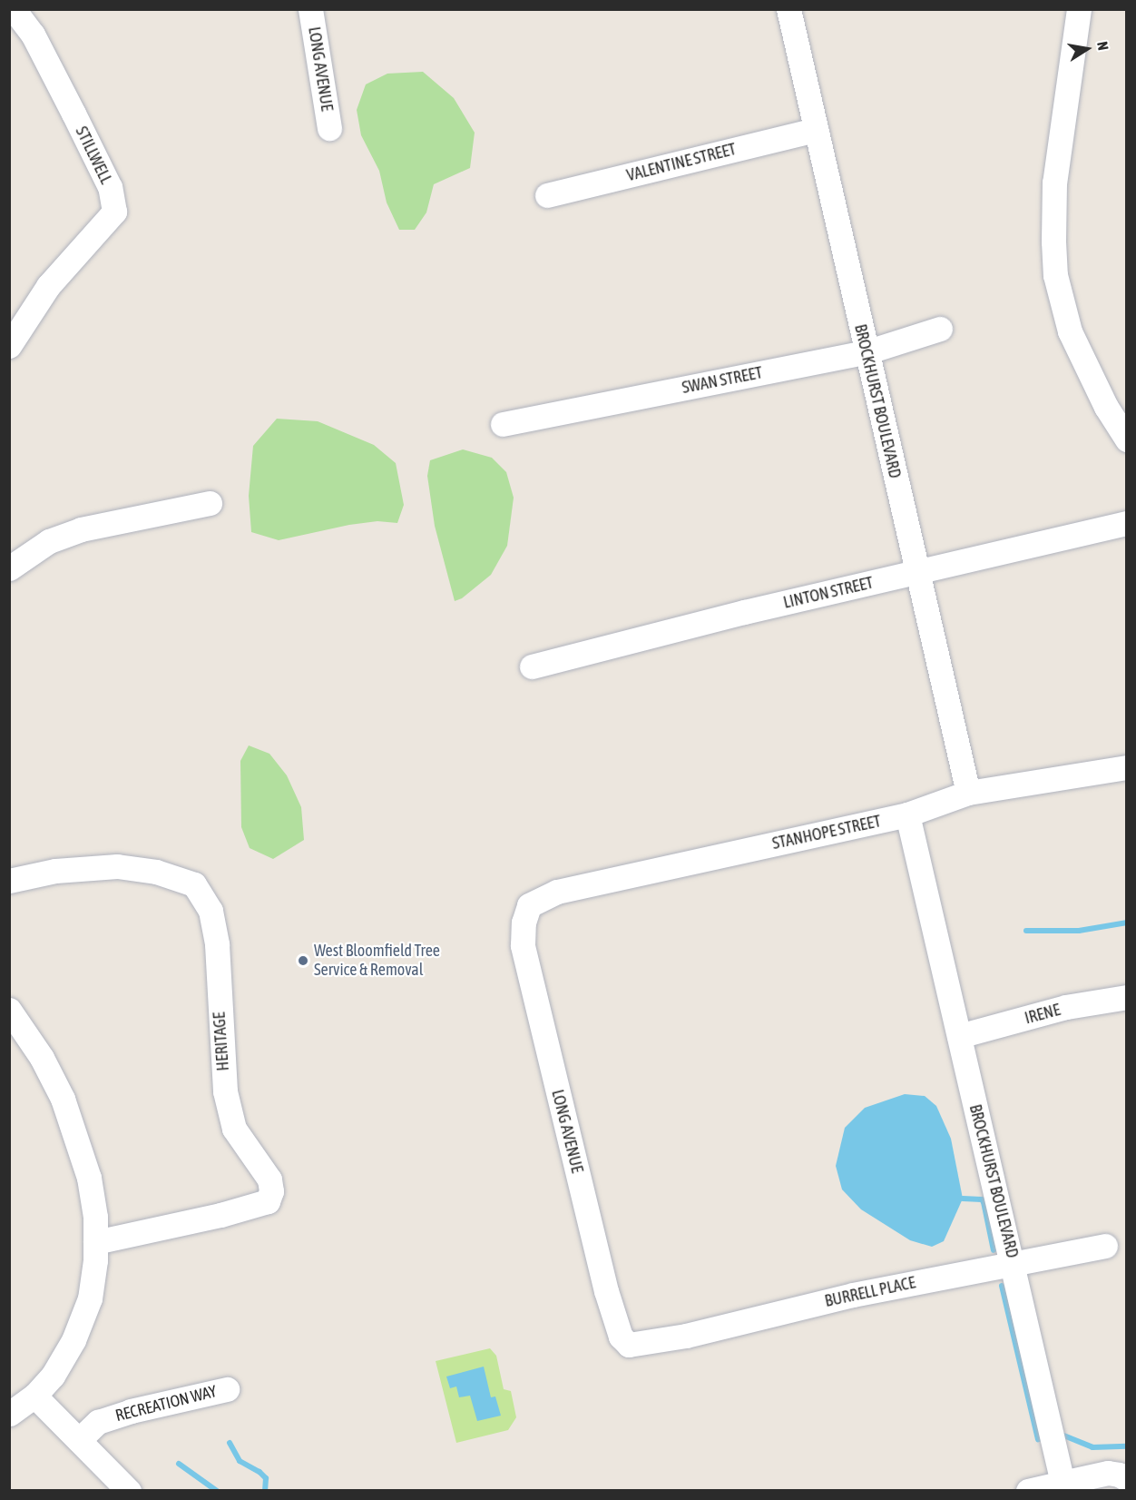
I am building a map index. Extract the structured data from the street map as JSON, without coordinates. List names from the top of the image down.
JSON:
{
  "streets": {
    "street": [
      "LONG AVENUE",
      "STILLWELL",
      "VALENTINE STREET",
      "SWAN STREET",
      "BROCKHURST BOULEVARD",
      "LINTON STREET",
      "STANHOPE STREET",
      "IRENE",
      "HERITAGE",
      "BURRELL PLACE",
      "RECREATION WAY"
    ]
  },
  "crossings": [
    ["LONG AVENUE", "STANHOPE STREET"],
    ["LONG AVENUE", "BURRELL PLACE"],
    ["VALENTINE STREET", "BROCKHURST BOULEVARD"],
    ["SWAN STREET", "BROCKHURST BOULEVARD"],
    ["BROCKHURST BOULEVARD", "LINTON STREET"],
    ["BROCKHURST BOULEVARD", "STANHOPE STREET"],
    ["BROCKHURST BOULEVARD", "IRENE"],
    ["BROCKHURST BOULEVARD", "BURRELL PLACE"]
  ],
  "places": ["West Bloomfield Tree Service & Removal"],
  "north": "right"
}
